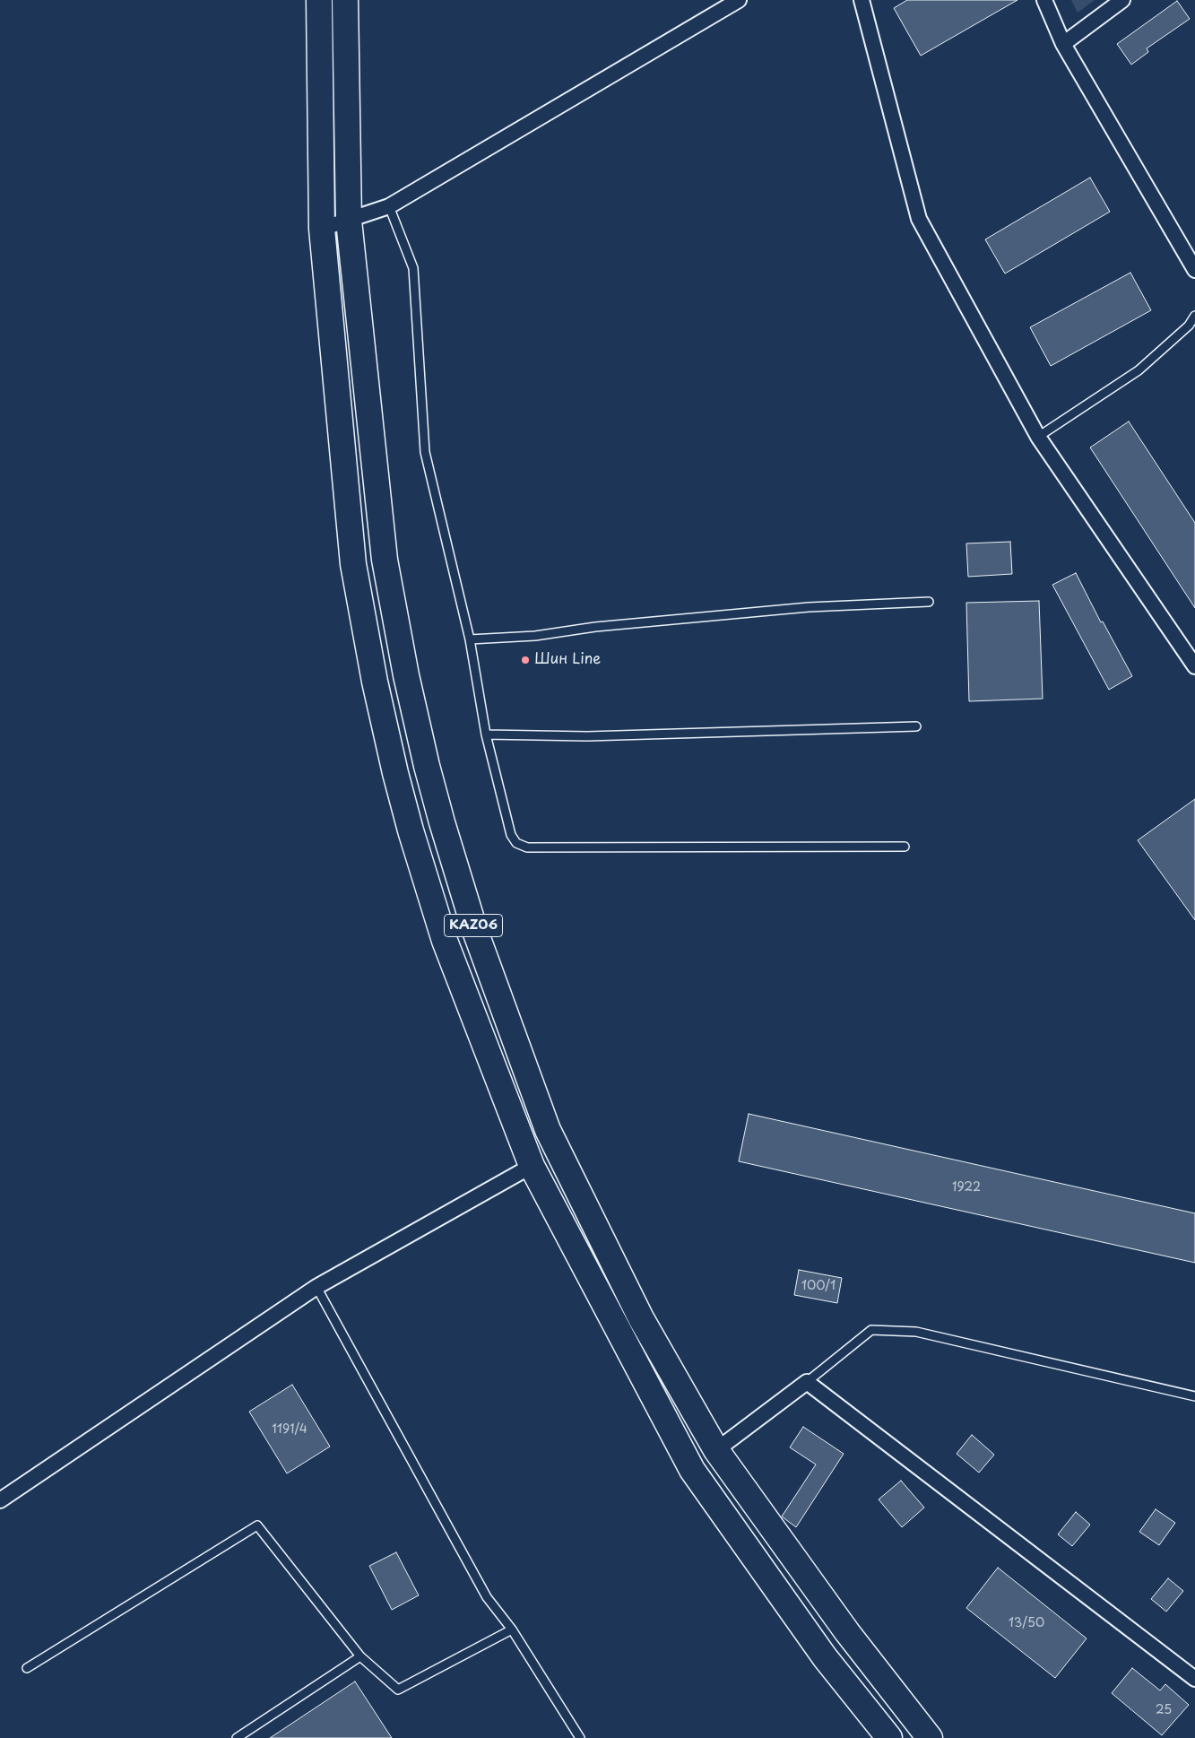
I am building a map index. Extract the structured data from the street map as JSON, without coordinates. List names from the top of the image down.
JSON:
{
  "streets": {
    "highway": ["KАZ06"]
  },
  "places": ["Шин Line"],
  "house_numbers": [
    "1922",
    "100/1",
    "1191/4",
    "13/50",
    "25"
  ]
}
